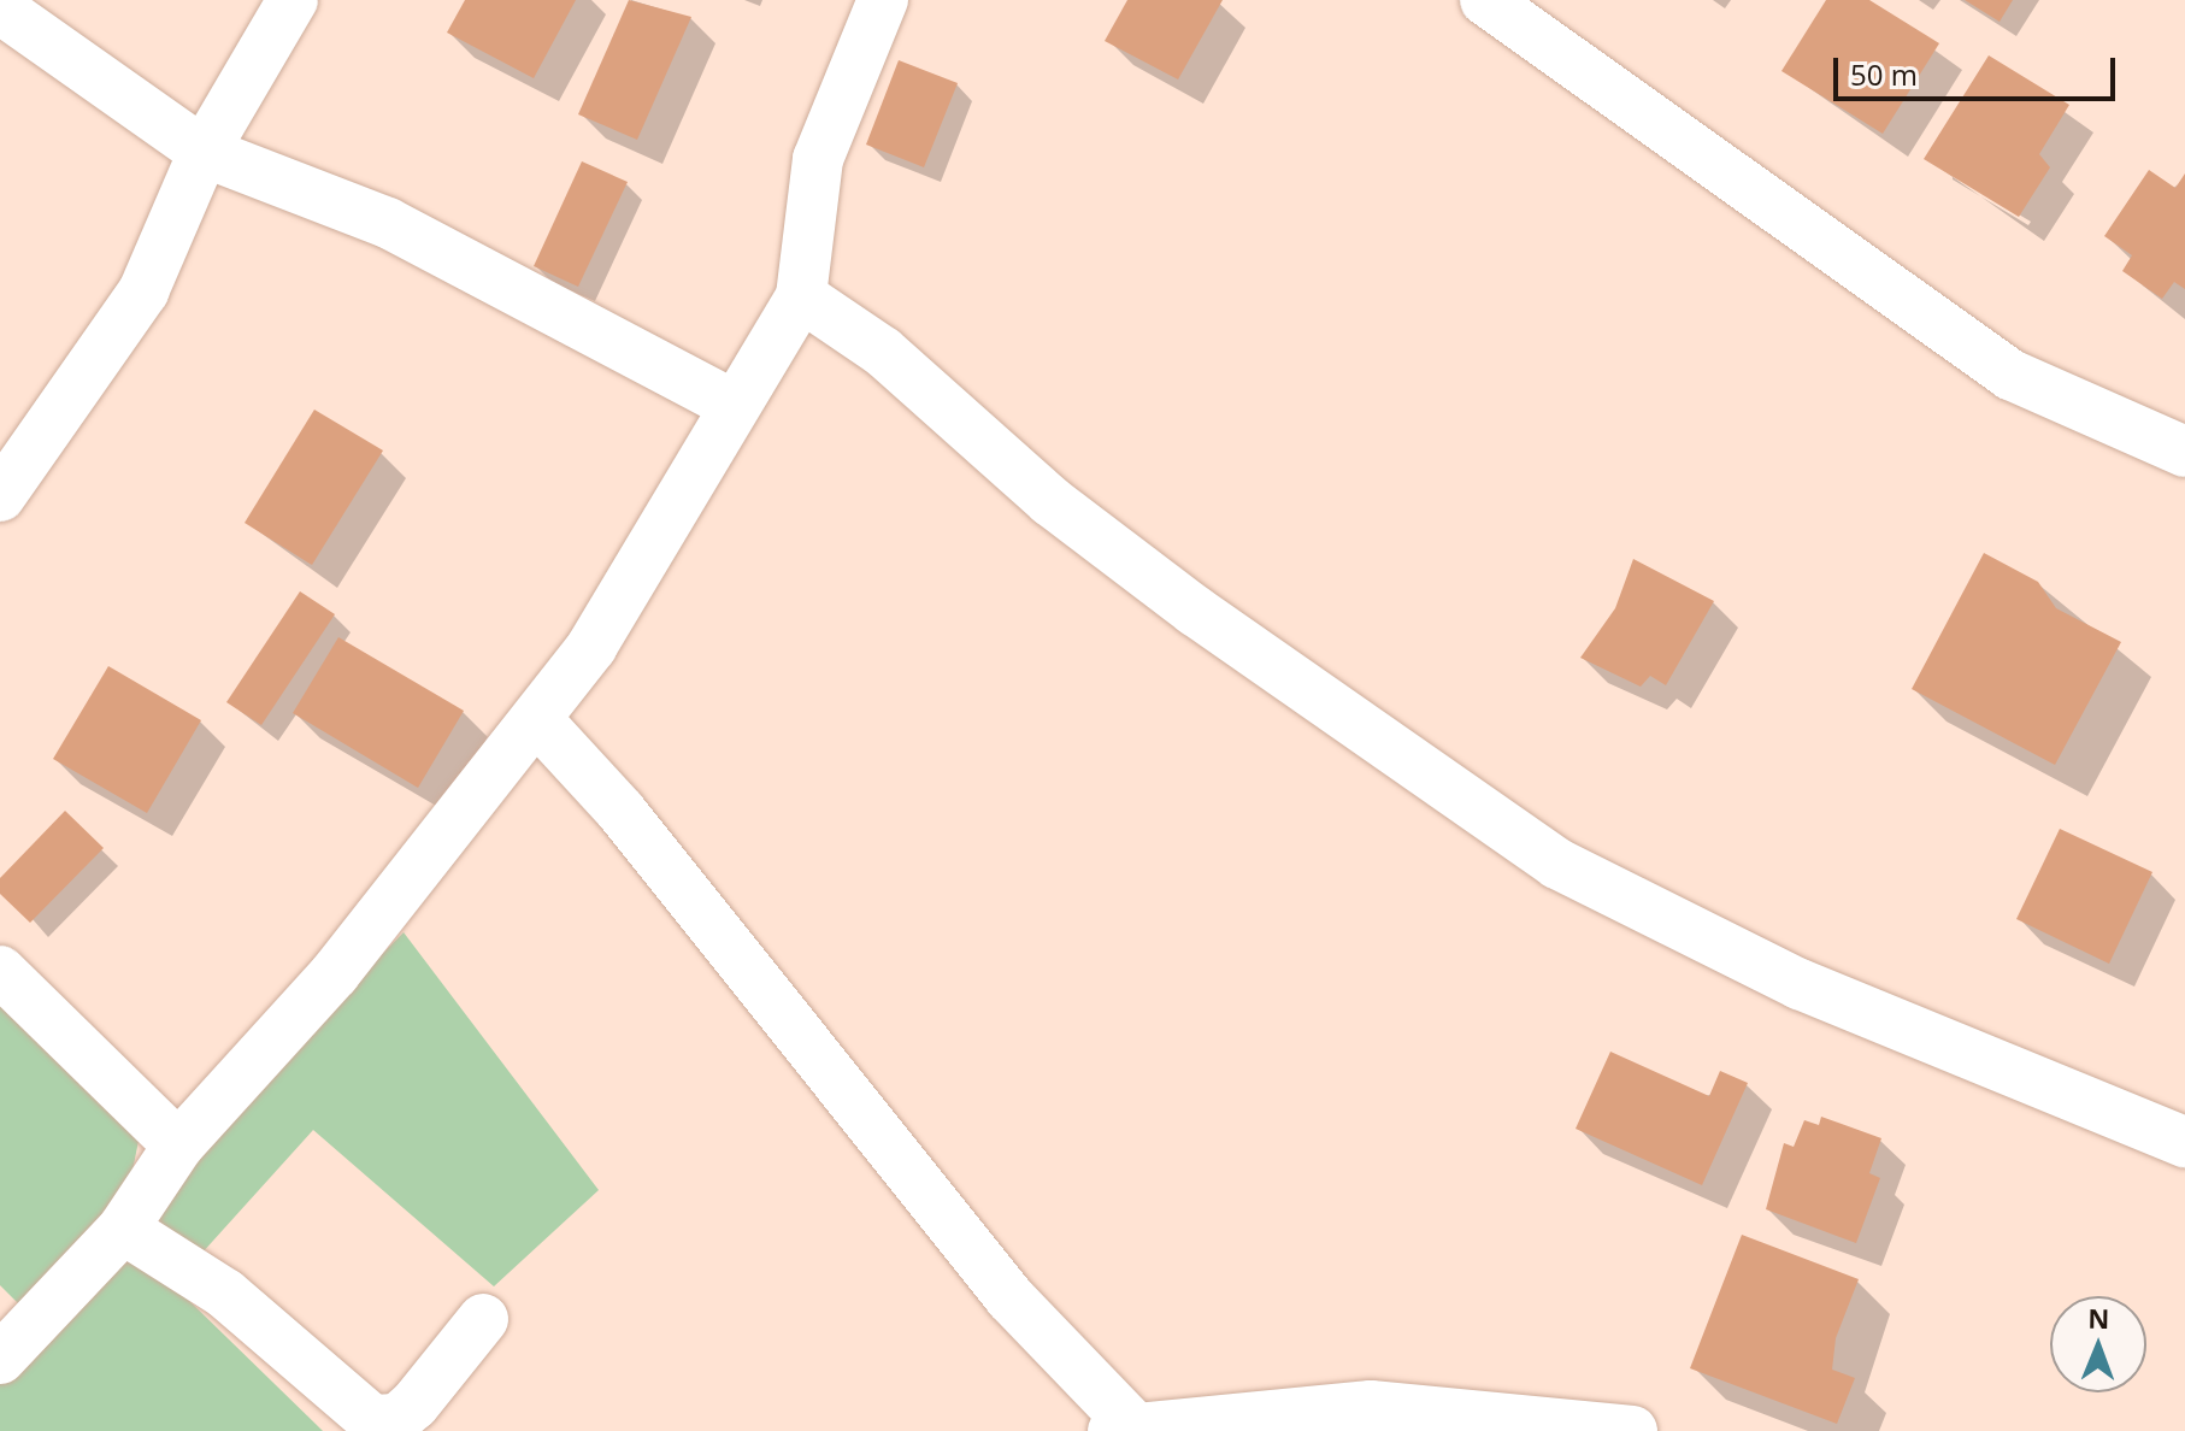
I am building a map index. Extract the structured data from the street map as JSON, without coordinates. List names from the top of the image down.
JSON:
{
  "scale_bar": "50 m",
  "north": "top"
}
